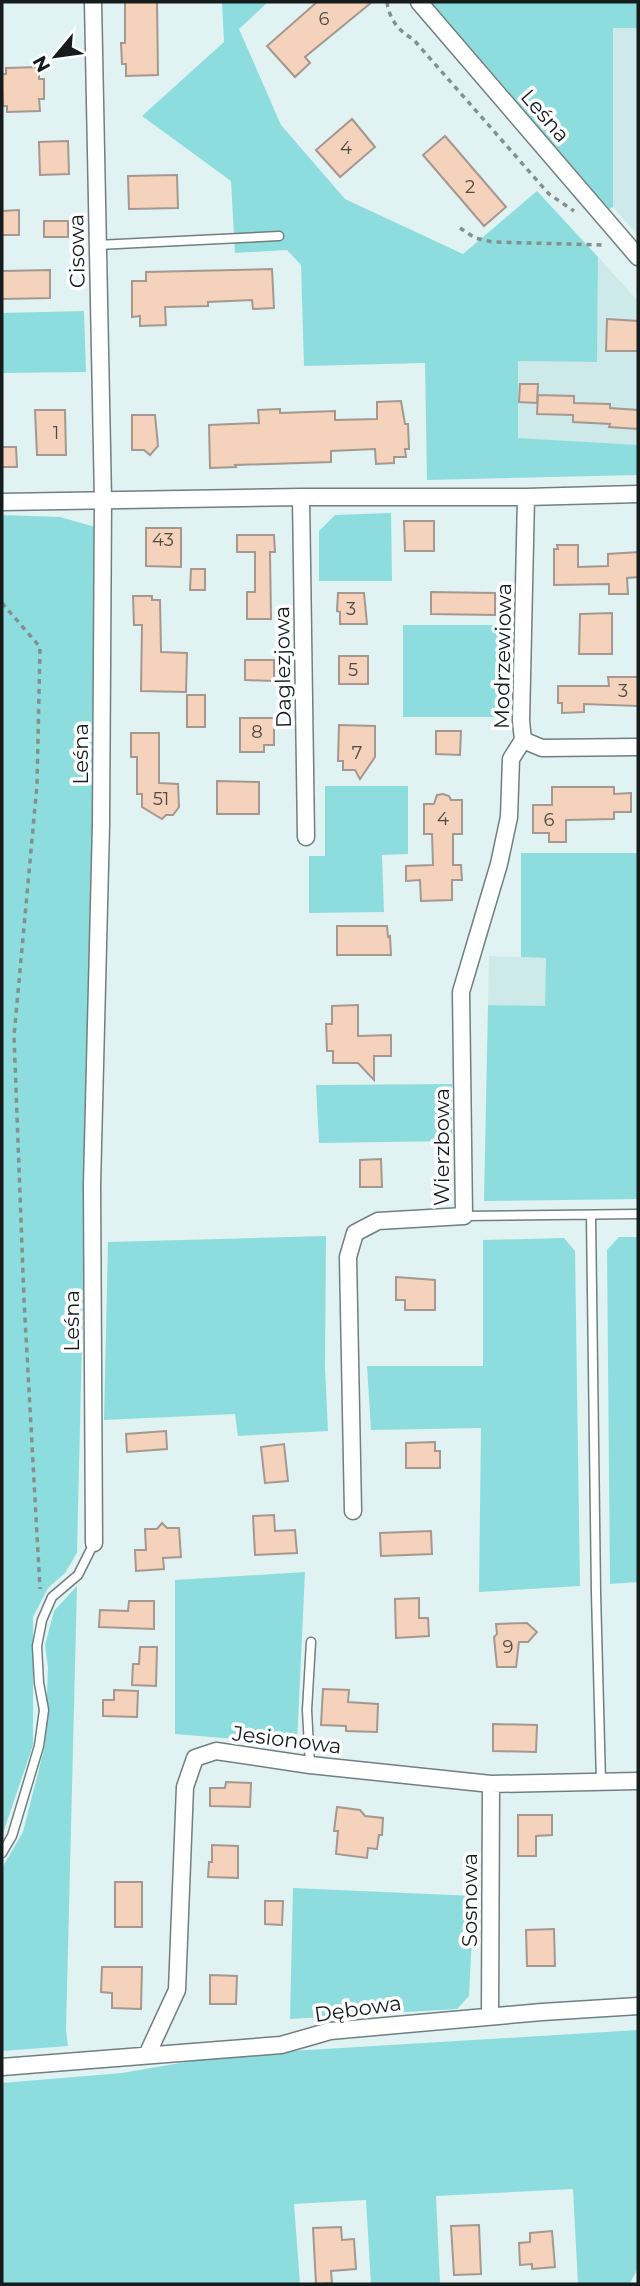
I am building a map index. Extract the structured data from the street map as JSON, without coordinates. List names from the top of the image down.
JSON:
{
  "streets": {
    "street": [
      "Leśna",
      "Cisowa",
      "Modrzewiowa",
      "Daglezjowa",
      "Wierzbowa",
      "Jesionowa",
      "Sosnowa",
      "Dębowa"
    ]
  },
  "crossings": [
    ["Leśna", "Cisowa"],
    ["Modrzewiowa", "Wierzbowa"],
    ["Jesionowa", "Sosnowa"],
    ["Jesionowa", "Dębowa"],
    ["Sosnowa", "Dębowa"]
  ],
  "house_numbers": [
    "6",
    "4",
    "2",
    "1",
    "43",
    "3",
    "5",
    "3",
    "8",
    "7",
    "51",
    "4",
    "6",
    "9"
  ],
  "north": "bottom left"
}
